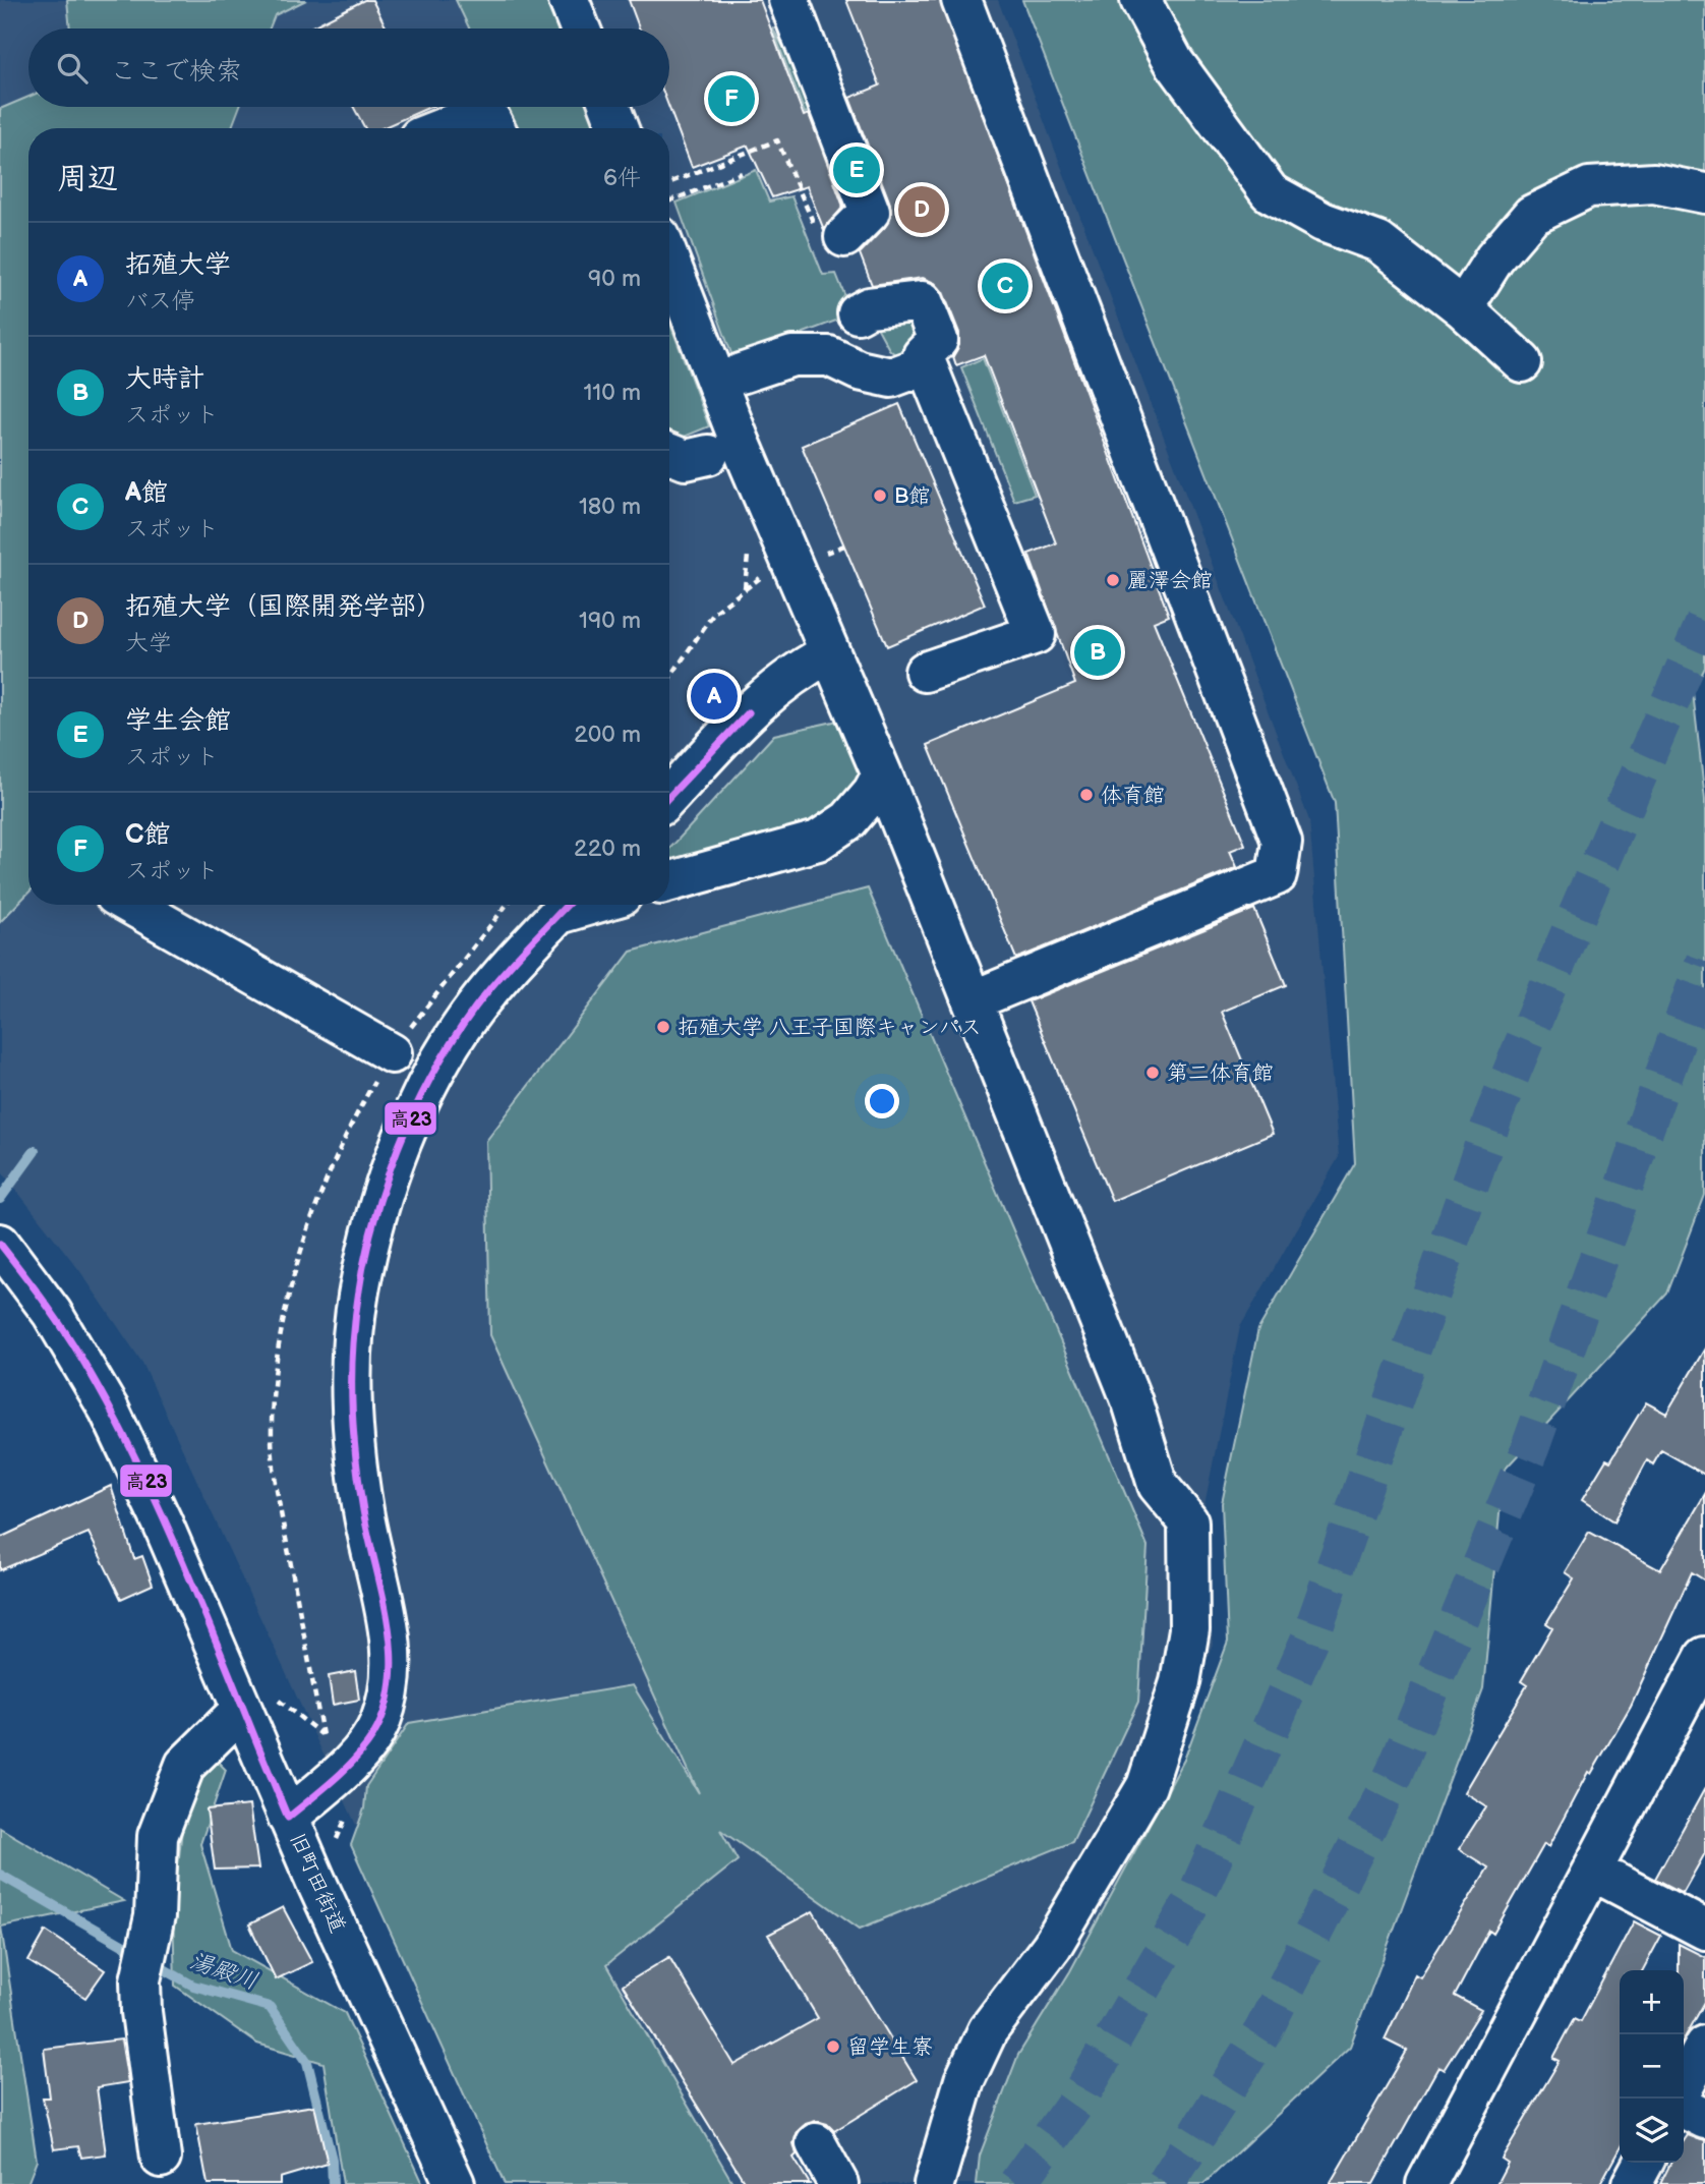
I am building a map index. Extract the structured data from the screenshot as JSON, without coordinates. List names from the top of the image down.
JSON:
{
  "streets": {
    "street": ["旧町田街道"]
  },
  "water": ["湯殿川"],
  "places": [
    "B館",
    "麗澤会館",
    "体育館",
    "拓殖大学 八王子国際キャンパス",
    "第二体育館",
    "留学生寮"
  ],
  "lines": ["transit line 高23"],
  "page": {
    "search": "ここで検索",
    "pins": [
      "F",
      "E",
      "D",
      "C",
      "B",
      "A"
    ],
    "heading": ["周辺", "6件"],
    "list": [
      {
        "mark": "A",
        "name": "拓殖大学",
        "note": "バス停",
        "value": "90 m"
      },
      {
        "mark": "B",
        "name": "大時計",
        "note": "スポット",
        "value": "110 m"
      },
      {
        "mark": "C",
        "name": "A館",
        "note": "スポット",
        "value": "180 m"
      },
      {
        "mark": "D",
        "name": "拓殖大学（国際開発学部）",
        "note": "大学",
        "value": "190 m"
      },
      {
        "mark": "E",
        "name": "学生会館",
        "note": "スポット",
        "value": "200 m"
      },
      {
        "mark": "F",
        "name": "C館",
        "note": "スポット",
        "value": "220 m"
      }
    ],
    "map_buttons": ["+", "−"]
  }
}
